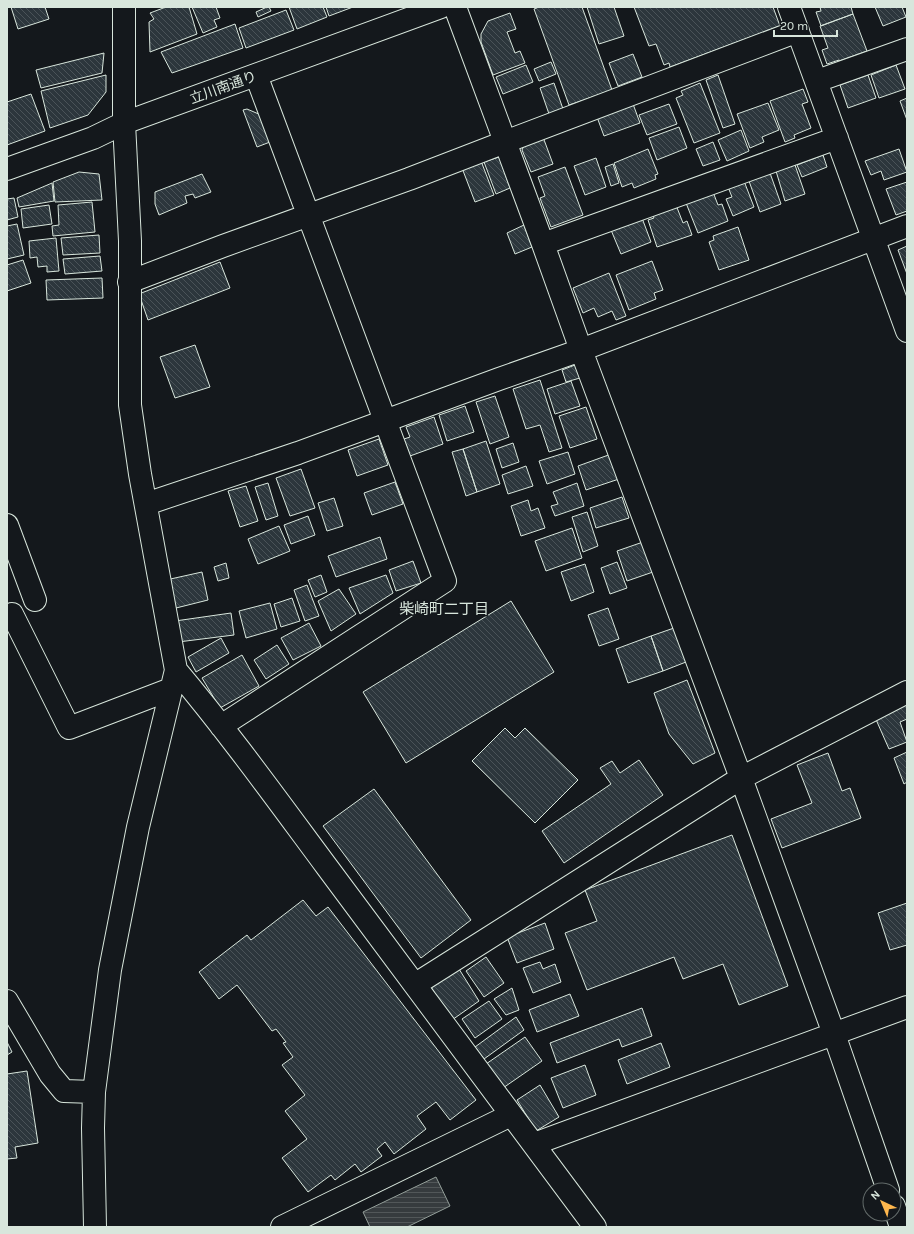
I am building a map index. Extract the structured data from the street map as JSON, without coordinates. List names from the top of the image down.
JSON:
{
  "streets": {
    "street": ["立川南通り"]
  },
  "districts": ["柴崎町二丁目"],
  "scale_bar": "20 m",
  "north": "top left"
}
